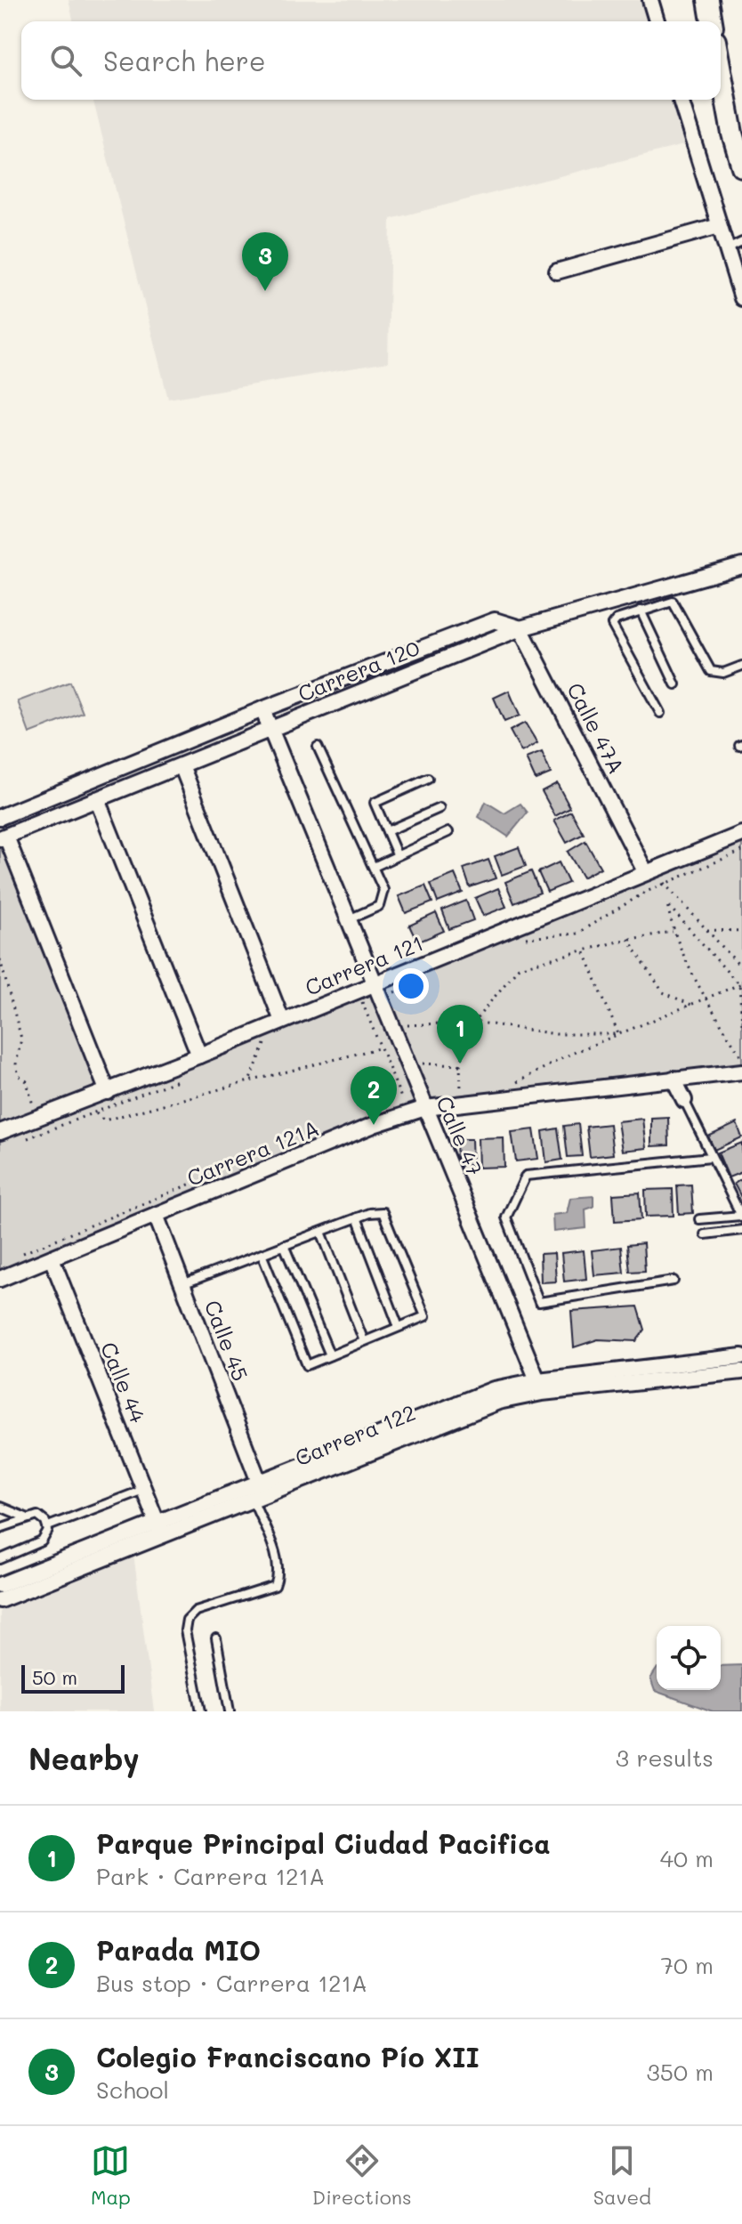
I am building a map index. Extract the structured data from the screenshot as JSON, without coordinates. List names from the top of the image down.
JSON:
{
  "streets": {
    "street": [
      "Carrera 120",
      "Calle 47A",
      "Carrera 121",
      "Calle 47",
      "Carrera 121A",
      "Calle 45",
      "Calle 44",
      "Carrera 122"
    ]
  },
  "crossings": [
    ["Carrera 120", "Calle 47A"],
    ["Carrera 120", "Calle 47"],
    ["Calle 47A", "Carrera 121"],
    ["Carrera 121", "Calle 47"],
    ["Calle 47", "Carrera 121A"],
    ["Calle 47", "Carrera 122"],
    ["Carrera 121A", "Calle 45"],
    ["Carrera 121A", "Calle 44"],
    ["Calle 45", "Carrera 122"],
    ["Calle 44", "Carrera 122"]
  ],
  "scale_bar": "50 m",
  "page": {
    "search": "Search here",
    "pins": ["3", "1", "2"],
    "scale": "50 m",
    "heading": ["Nearby", "3 results"],
    "list": [
      {
        "mark": "1",
        "name": "Parque Principal Ciudad Pacifica",
        "note": "Park · Carrera 121A",
        "value": "40 m"
      },
      {
        "mark": "2",
        "name": "Parada MIO",
        "note": "Bus stop · Carrera 121A",
        "value": "70 m"
      },
      {
        "mark": "3",
        "name": "Colegio Franciscano Pío XII",
        "note": "School",
        "value": "350 m"
      }
    ],
    "nav": ["Map", "Directions", "Saved"]
  }
}
